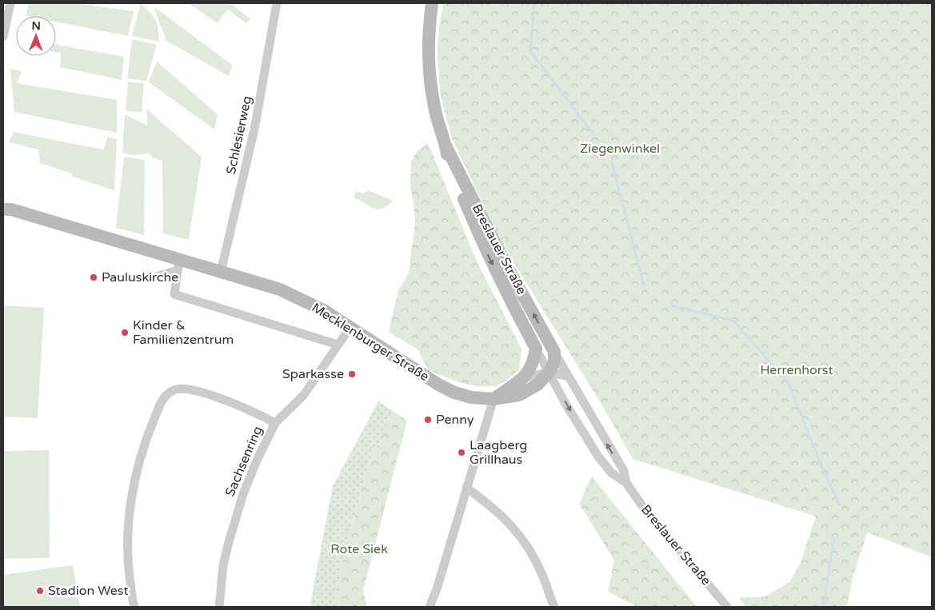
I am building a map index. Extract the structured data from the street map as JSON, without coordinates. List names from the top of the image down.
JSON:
{
  "streets": {
    "street": [
      "Schlesierweg",
      "Breslauer Straße",
      "Mecklenburger Straße",
      "Sachsenring"
    ]
  },
  "crossings": [
    ["Schlesierweg", "Mecklenburger Straße"],
    ["Breslauer Straße", "Mecklenburger Straße"],
    ["Mecklenburger Straße", "Sachsenring"]
  ],
  "parks": ["Ziegenwinkel", "Herrenhorst", "Rote Siek"],
  "places": [
    "Pauluskirche",
    "Kinder & Familienzentrum",
    "Sparkasse",
    "Penny",
    "Laagberg Grillhaus",
    "Stadion West"
  ],
  "north": "top"
}
